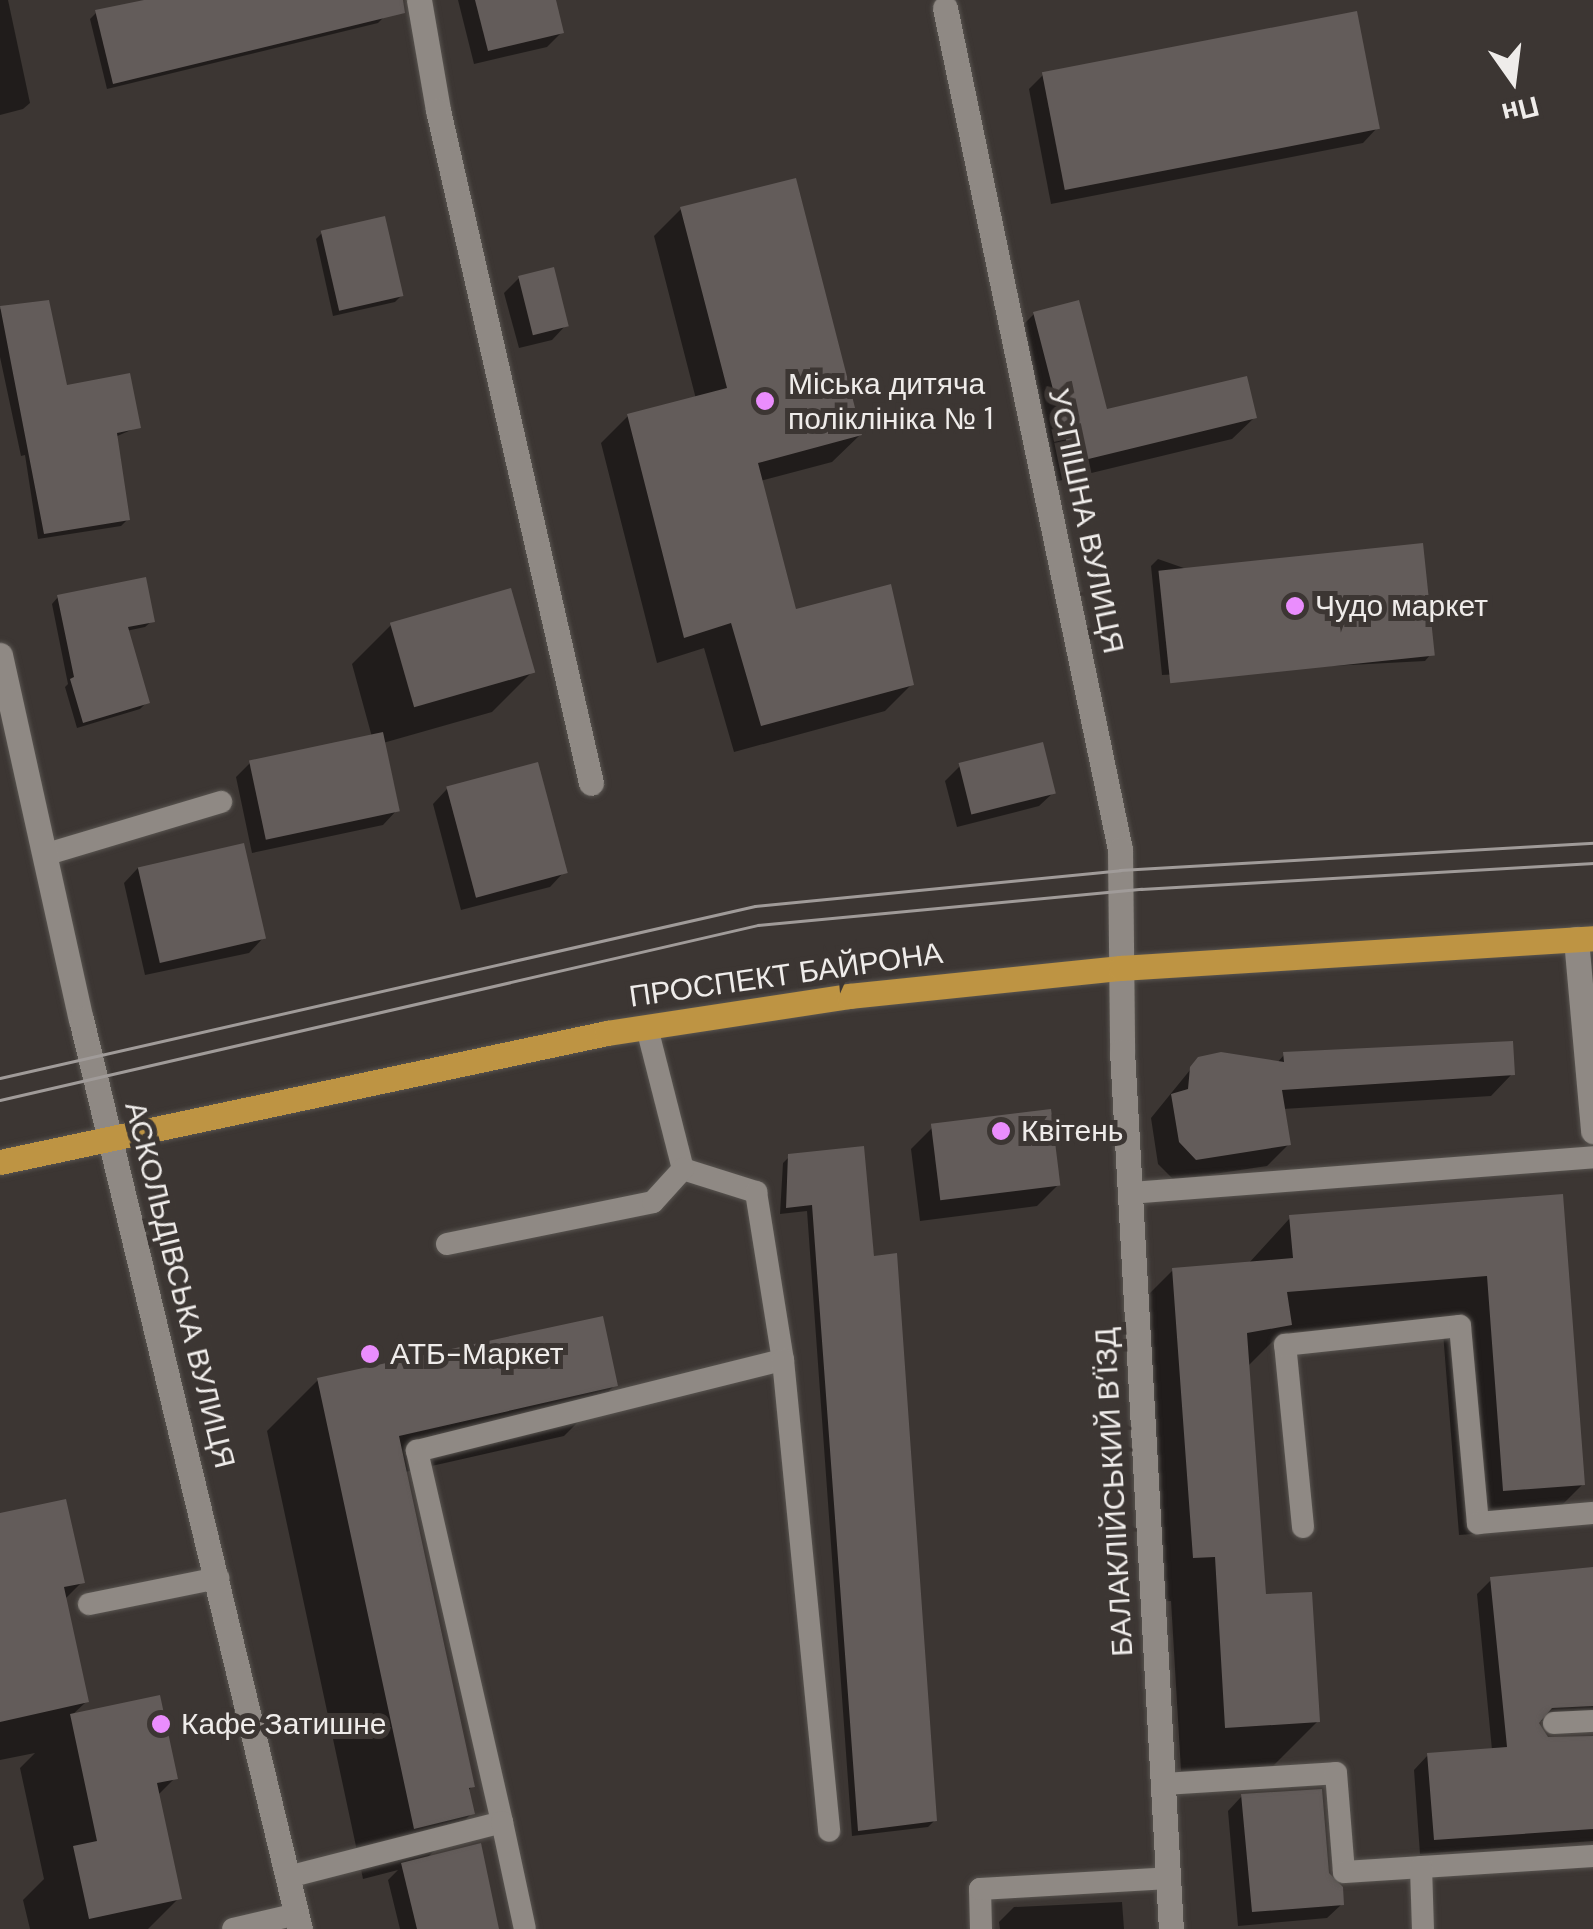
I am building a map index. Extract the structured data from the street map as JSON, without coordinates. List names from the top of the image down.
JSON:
{
  "streets": {
    "main road": ["ПРОСПЕКТ БАЙРОНА"],
    "street": ["УСПІШНА ВУЛИЦЯ", "АСКОЛЬДІВСЬКА ВУЛИЦЯ", "БАЛАКЛІЙСЬКИЙ В’ЇЗД"]
  },
  "crossings": [
    ["УСПІШНА ВУЛИЦЯ", "ПРОСПЕКТ БАЙРОНА"],
    ["УСПІШНА ВУЛИЦЯ", "БАЛАКЛІЙСЬКИЙ В’ЇЗД"],
    ["ПРОСПЕКТ БАЙРОНА", "АСКОЛЬДІВСЬКА ВУЛИЦЯ"]
  ],
  "places": [
    "Міська дитяча поліклініка № 1",
    "Чудо маркет",
    "Квітень",
    "АТБ-Маркет",
    "Кафе Затишне"
  ],
  "north": "bottom"
}
